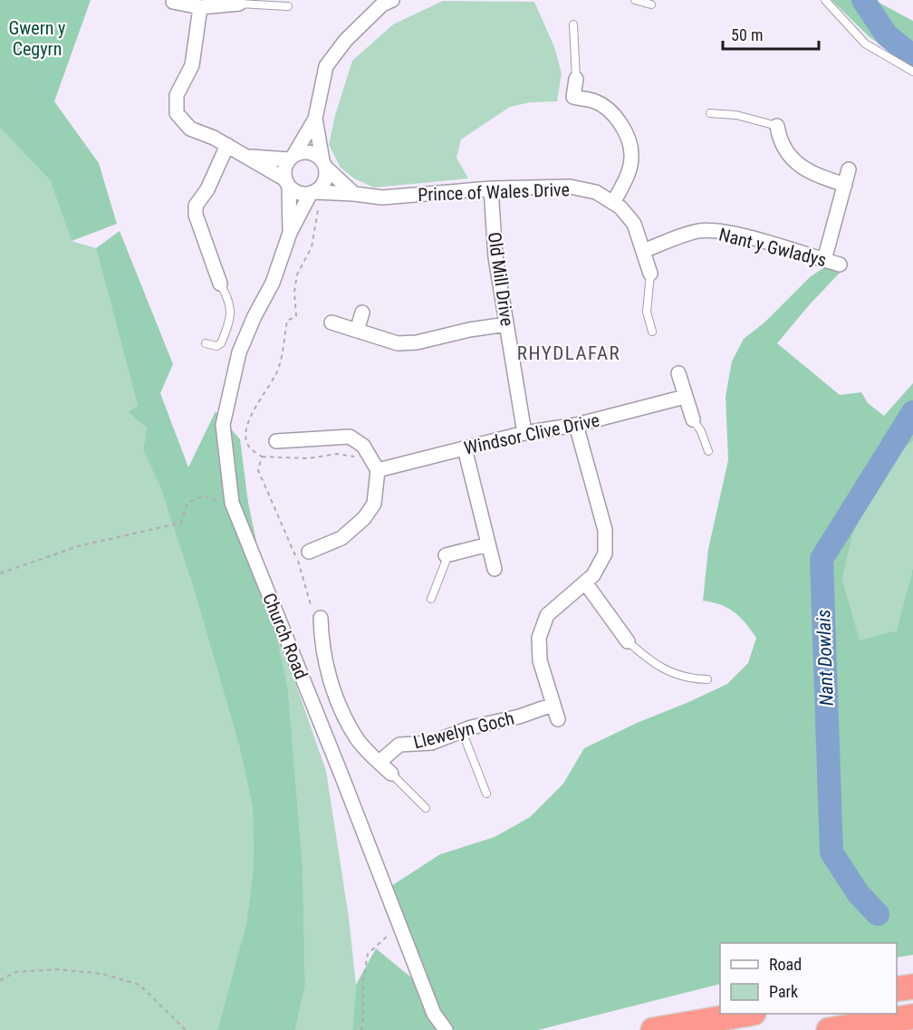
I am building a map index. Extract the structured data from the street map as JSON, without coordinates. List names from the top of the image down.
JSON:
{
  "streets": {
    "street": [
      "Prince of Wales Drive",
      "Nant y Gwladys",
      "Old Mill Drive",
      "Windsor Clive Drive",
      "Church Road",
      "Llewelyn Goch"
    ]
  },
  "crossings": [
    ["Prince of Wales Drive", "Nant y Gwladys"],
    ["Prince of Wales Drive", "Old Mill Drive"],
    ["Prince of Wales Drive", "Church Road"],
    ["Old Mill Drive", "Windsor Clive Drive"]
  ],
  "districts": ["RHYDLAFAR"],
  "water": ["Nant Dowlais"],
  "parks": ["Gwern y Cegyrn"],
  "legend": ["Road", "Park"],
  "scale_bar": "50 m"
}
